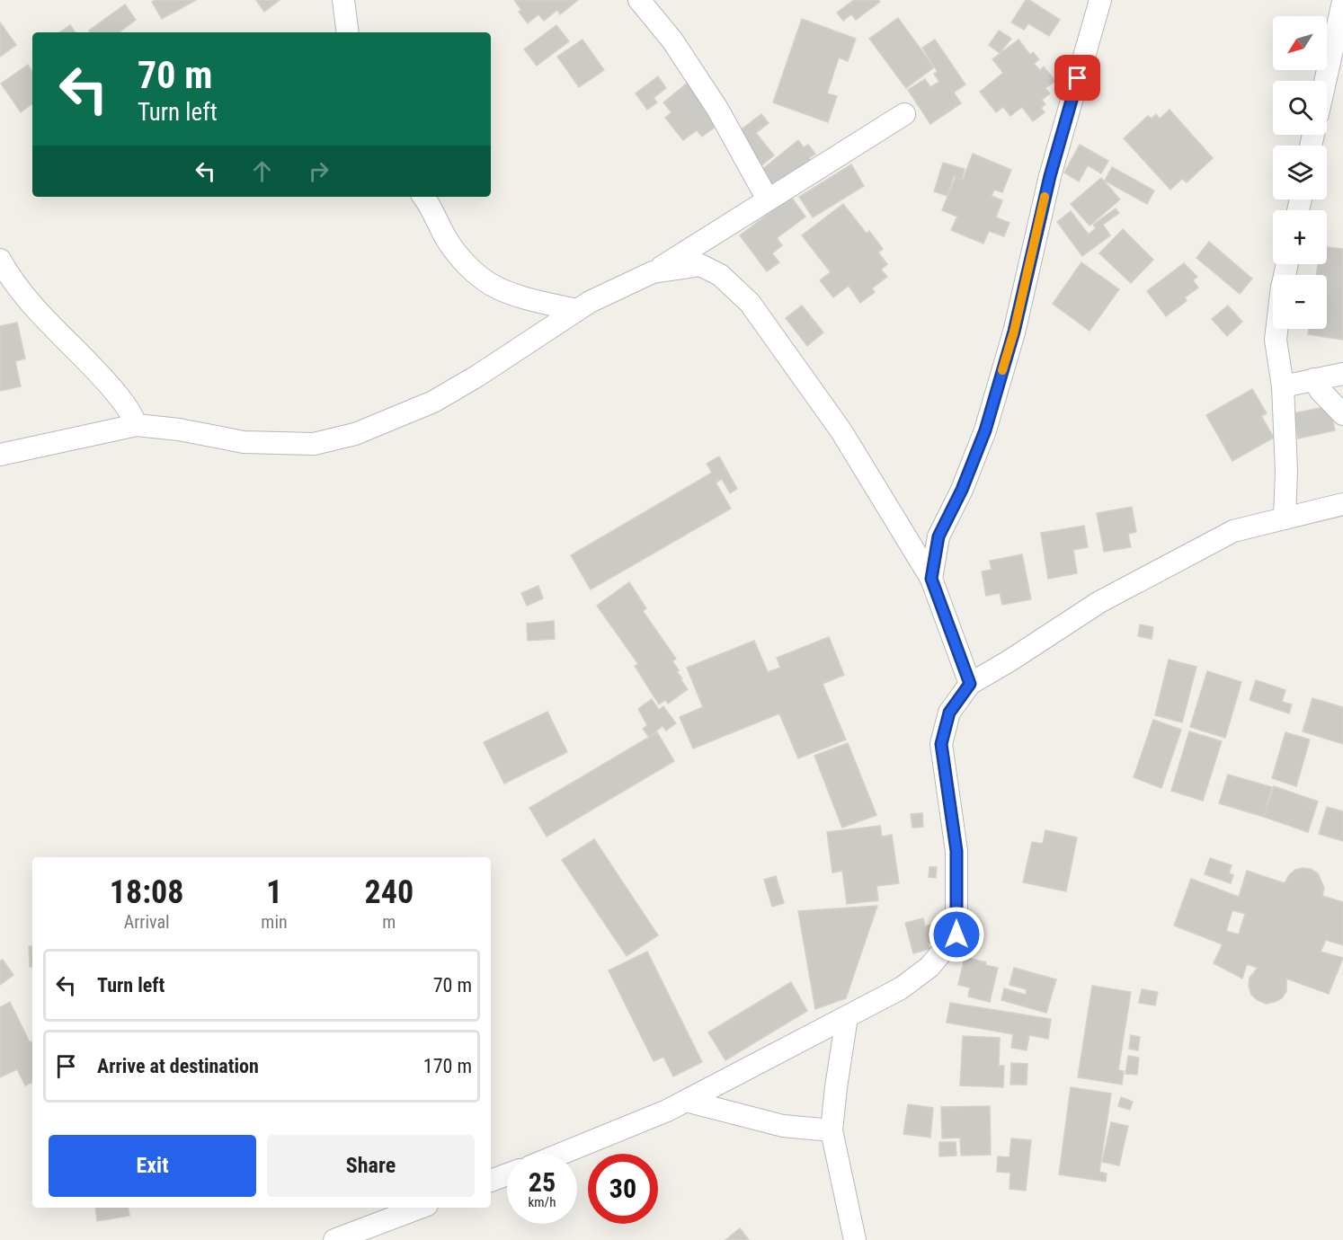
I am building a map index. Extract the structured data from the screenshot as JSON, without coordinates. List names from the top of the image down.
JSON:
{
  "north": "bottom left",
  "page": {
    "map_buttons": ["+", "−"],
    "turn": ["70 m", "Turn left"],
    "eta": [
      "18:08",
      "Arrival",
      "1",
      "min",
      "240",
      "m"
    ],
    "list": [
      {
        "name": "Turn left",
        "value": "70 m"
      },
      {
        "name": "Arrive at destination",
        "value": "170 m"
      }
    ],
    "buttons": ["Exit", "Share"],
    "speed": "25 km/h",
    "limit": "30"
  }
}
